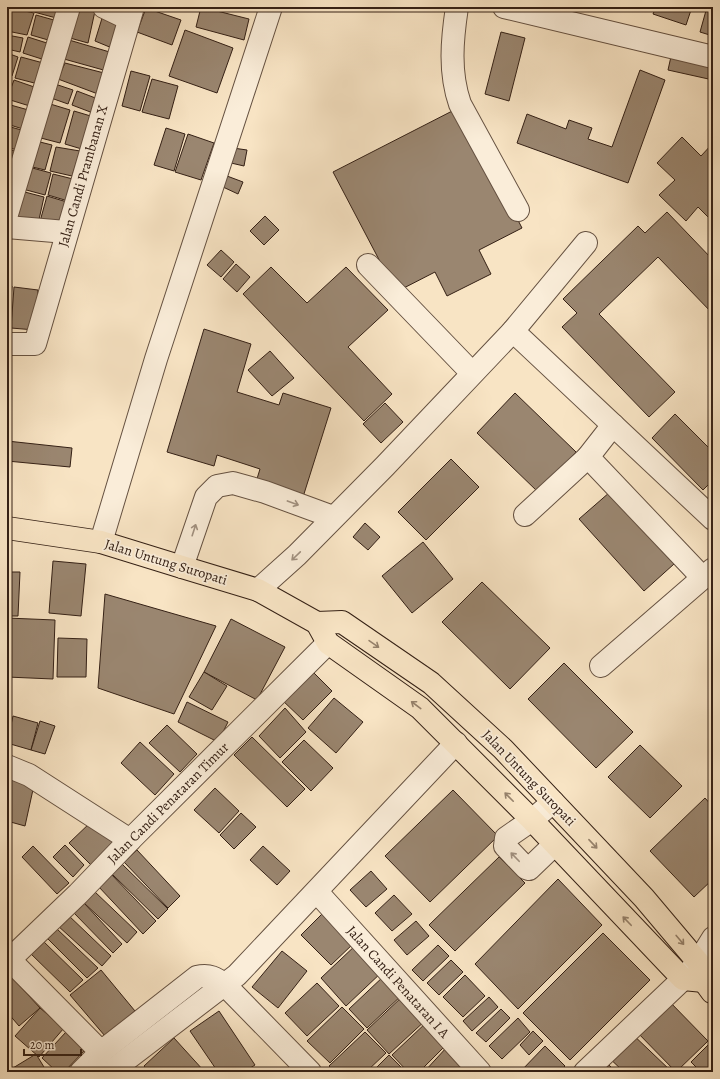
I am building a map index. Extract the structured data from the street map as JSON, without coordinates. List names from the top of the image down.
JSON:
{
  "streets": {
    "main road": ["Jalan Untung Suropati"],
    "street": ["Jalan Candi Prambanan X", "Jalan Candi Penataran Timur", "Jalan Candi Penataran I A"]
  },
  "crossings": [
    ["Jalan Untung Suropati", "Jalan Candi Penataran Timur"]
  ],
  "scale_bar": "20 m"
}
